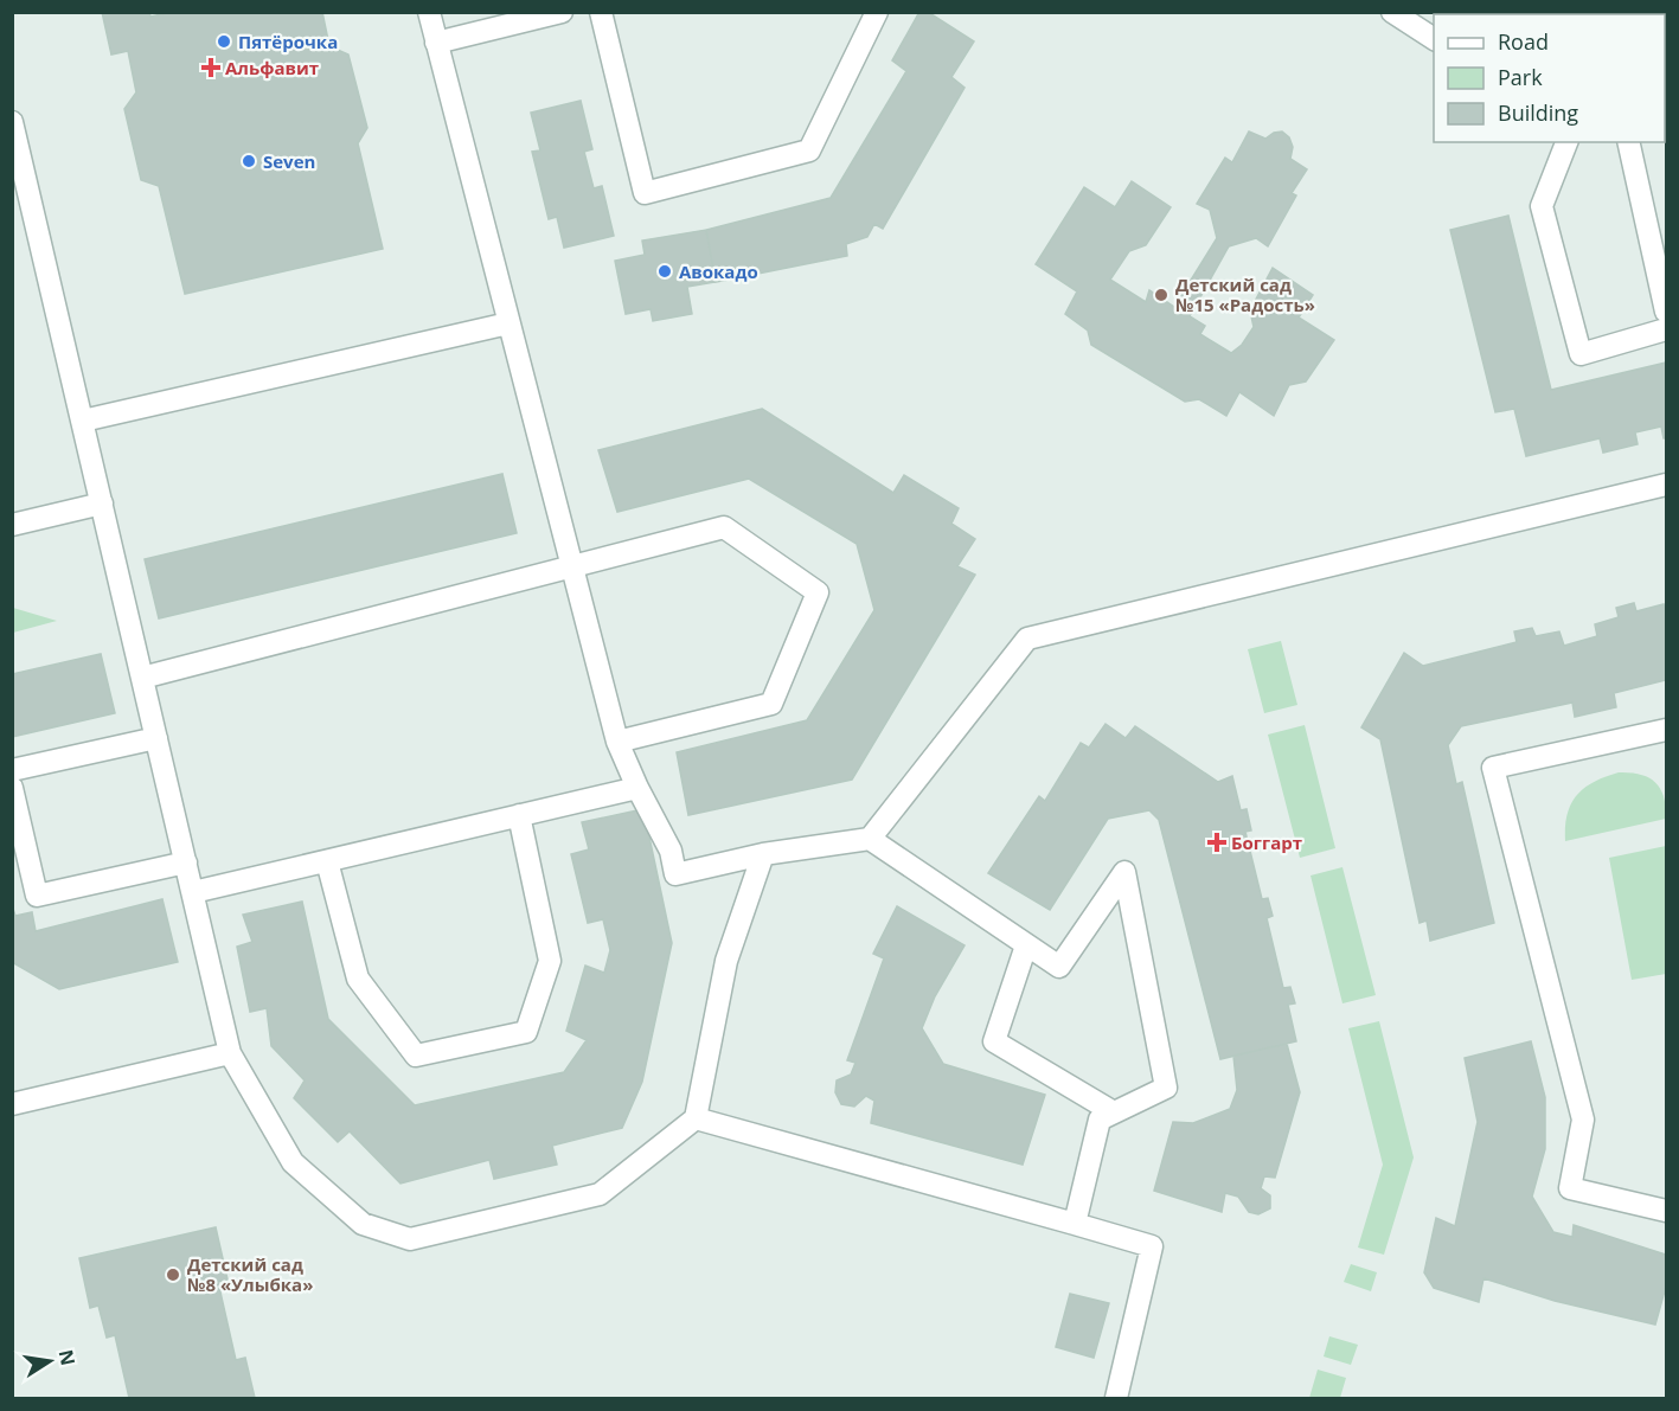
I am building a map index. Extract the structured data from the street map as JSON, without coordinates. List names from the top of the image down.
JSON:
{
  "places": {
    "other": [
      "Пятёрочка",
      "Seven",
      "Авокадо",
      "Детский сад №15 «Радость»",
      "Детский сад №8 «Улыбка»"
    ],
    "health": ["Альфавит", "Боггарт"]
  },
  "legend": ["Road", "Park", "Building"],
  "north": "right"
}
